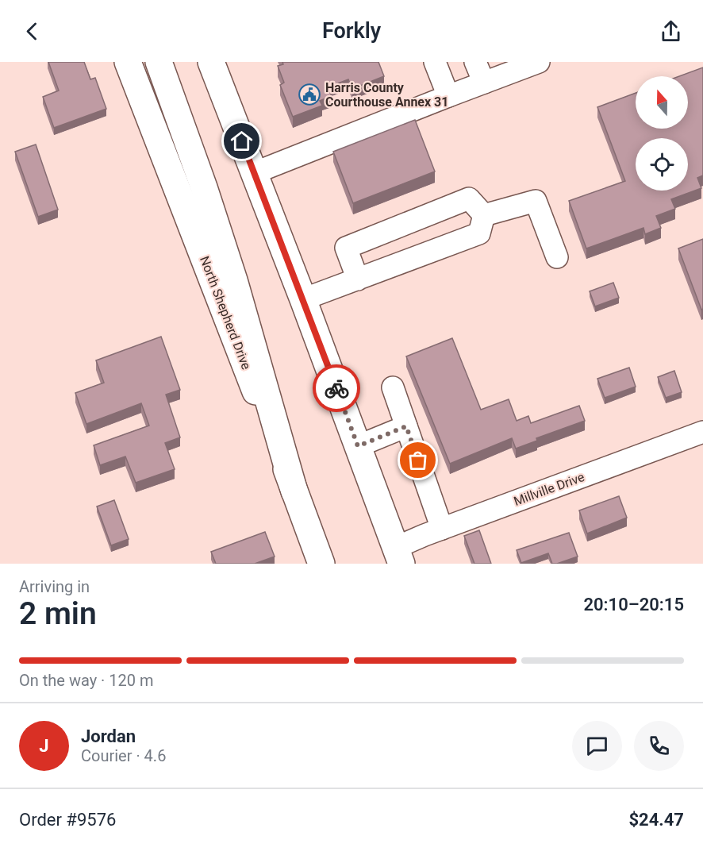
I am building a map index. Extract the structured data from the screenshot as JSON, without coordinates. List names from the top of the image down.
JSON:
{
  "streets": {
    "main road": ["North Shepherd Drive"],
    "street": ["Millville Drive"]
  },
  "places": {
    "public building": ["Harris County Courthouse Annex 31"]
  },
  "north": "top",
  "page": {
    "header": "Forkly",
    "heading": ["2 min", "Arriving in", "20:10–20:15"],
    "panel": [
      "Jordan",
      "Courier · 4.6",
      "Order #9576",
      "$24.47"
    ],
    "bar": "On the way · 120 m",
    "round": "J"
  }
}
